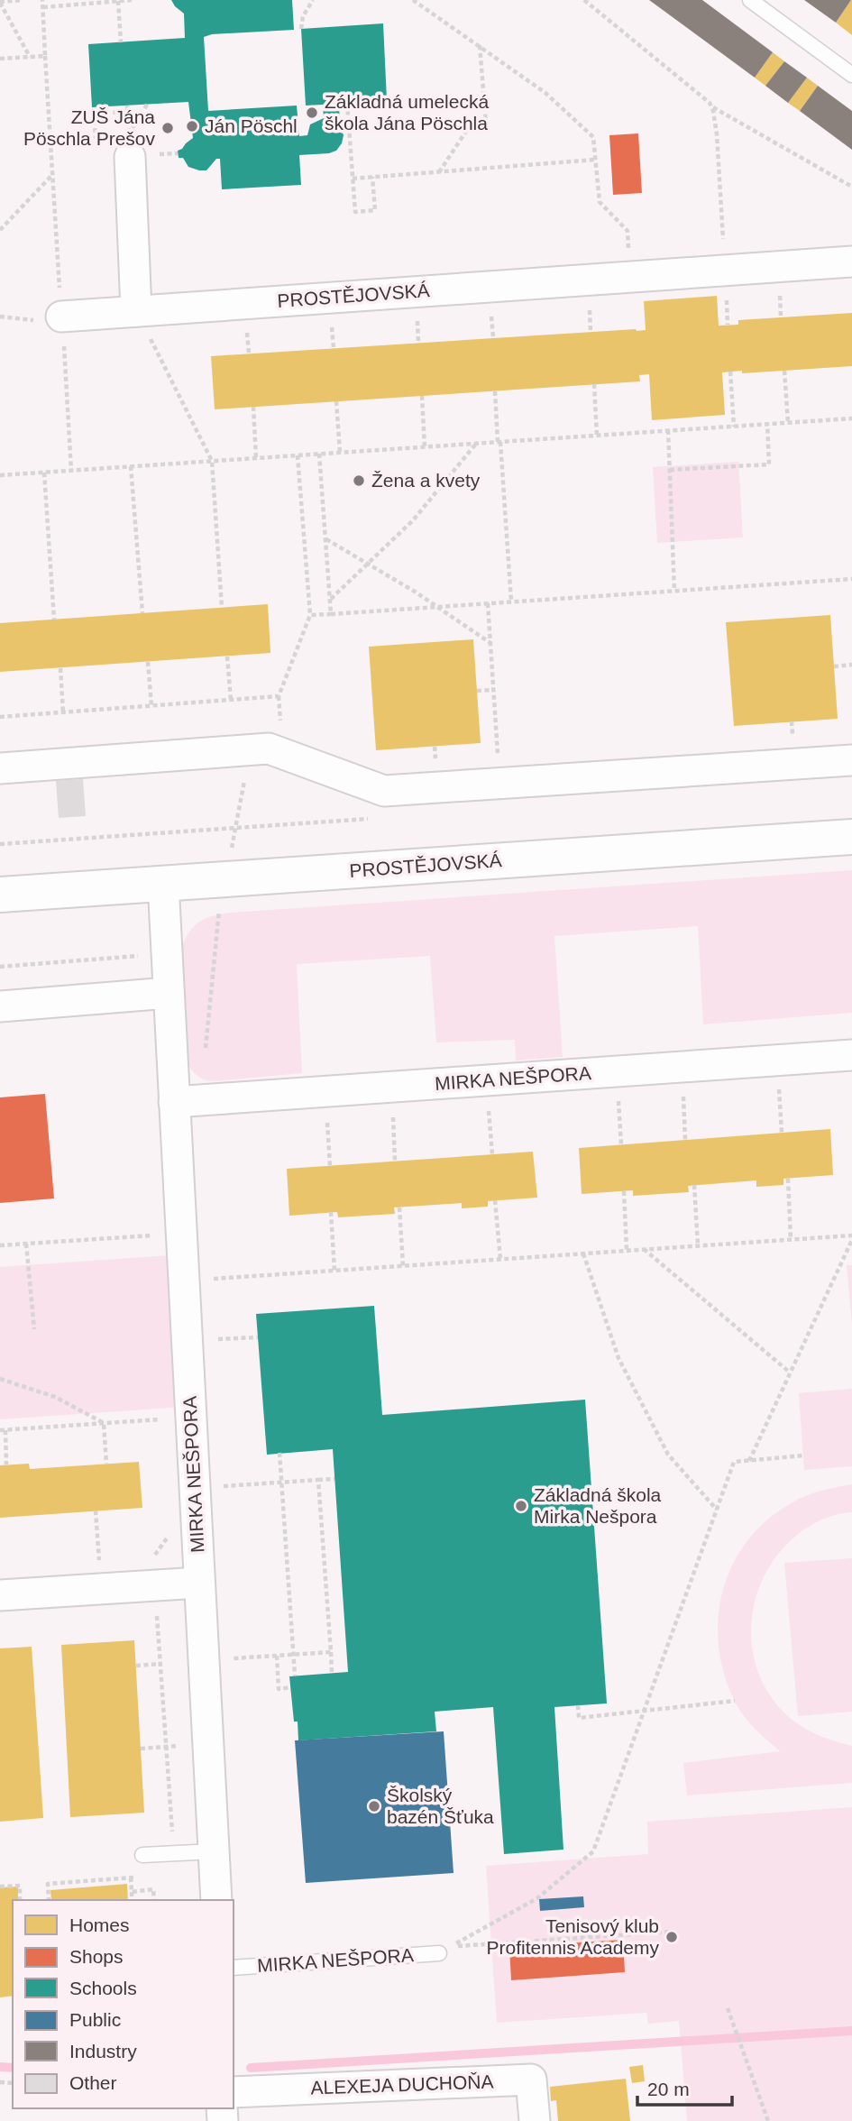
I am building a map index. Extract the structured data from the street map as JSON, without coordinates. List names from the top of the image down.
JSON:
{
  "streets": {
    "street": ["PROSTĚJOVSKÁ", "MIRKA NEŠPORA", "ALEXEJA DUCHOŇA"]
  },
  "crossings": [
    ["PROSTĚJOVSKÁ", "MIRKA NEŠPORA"]
  ],
  "places": [
    "Základná umelecká škola Jána Pöschla",
    "Ján Pöschl",
    "ZUŠ Jána Pöschla Prešov",
    "Žena a kvety",
    "Základná škola Mirka Nešpora",
    "Školský bazén Šťuka",
    "Tenisový klub Profitennis Academy"
  ],
  "legend": [
    "Homes",
    "Shops",
    "Schools",
    "Public",
    "Industry",
    "Other"
  ],
  "scale_bar": "20 m"
}
